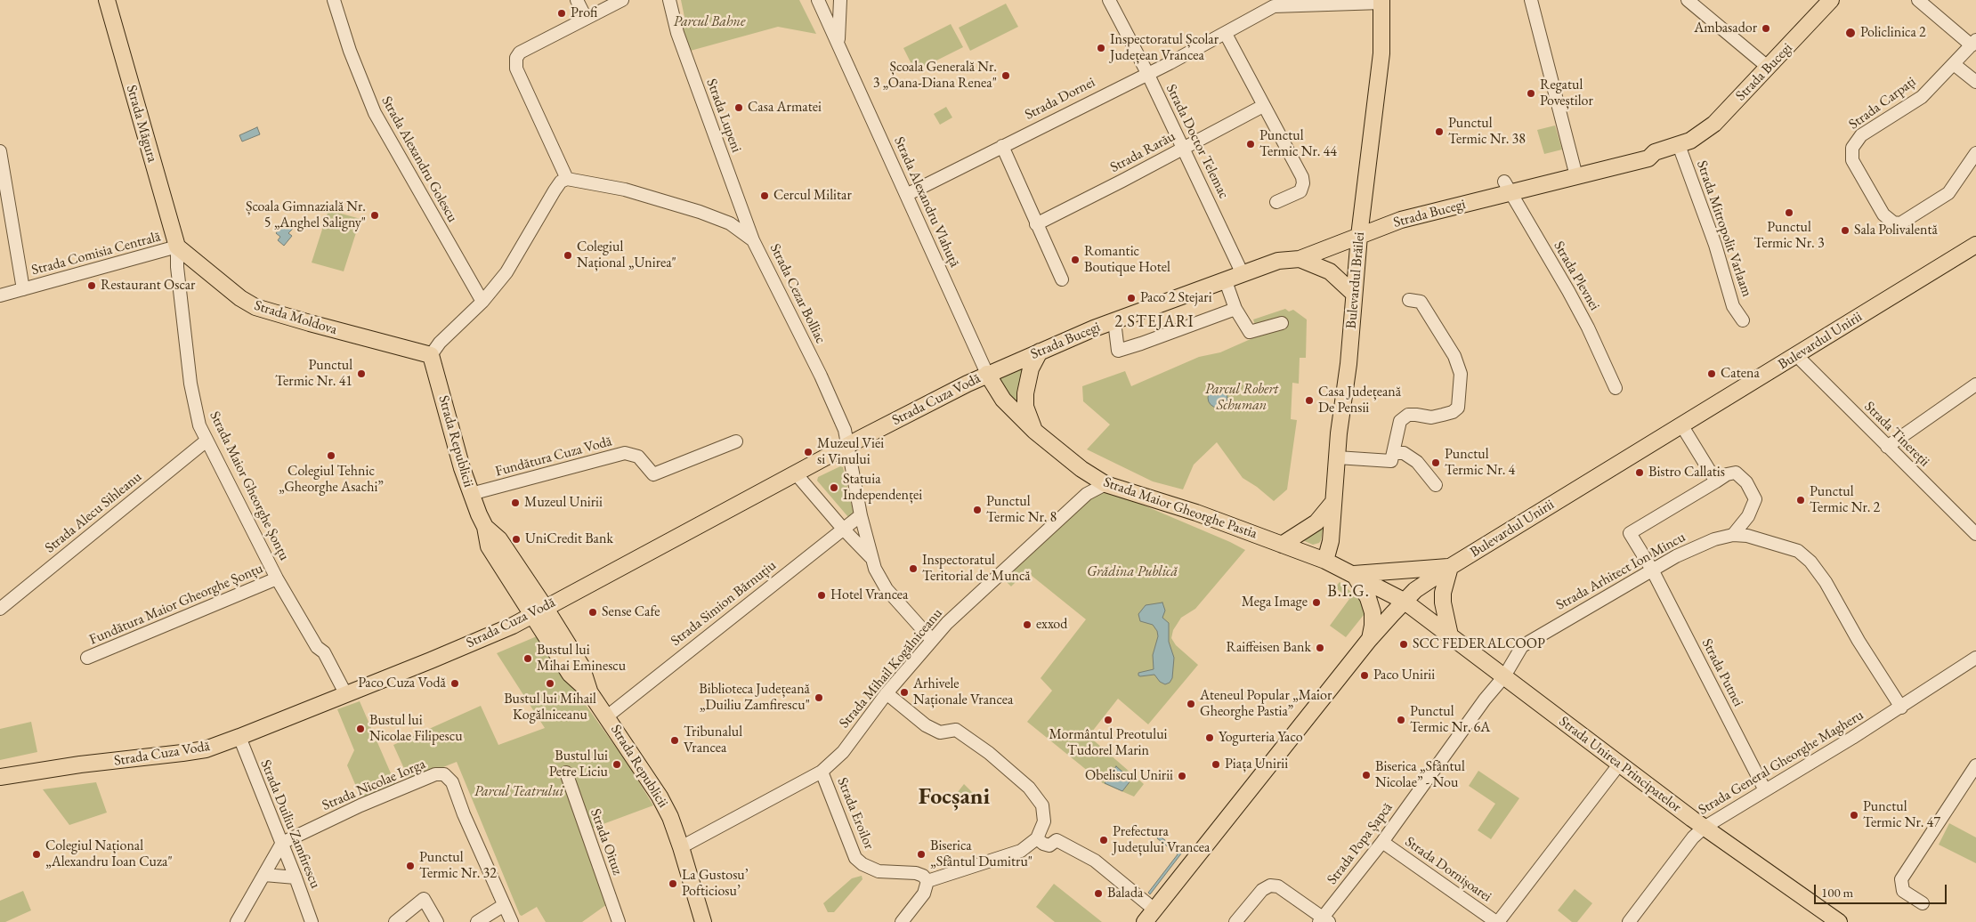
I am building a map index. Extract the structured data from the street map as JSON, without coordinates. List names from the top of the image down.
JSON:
{
  "streets": {
    "main road": [
      "Strada Bucegi",
      "Strada Măgura",
      "Bulevardul Brăilei",
      "Strada Moldova",
      "Bulevardul Unirii",
      "Strada Cuza Vodă",
      "Strada Republicii",
      "Strada Maior Gheorghe Pastia",
      "Strada Unirea Principatelor"
    ],
    "street": [
      "Strada Dornei",
      "Strada Carpați",
      "Strada Lupeni",
      "Strada Doctor Telemac",
      "Strada Rarău",
      "Strada Alexandru Golescu",
      "Strada Alexandru Vlahuță",
      "Strada Mitropolit Varlaam",
      "Strada Comisia Centrală",
      "Strada Plevnei",
      "Strada Cezar Bolliac",
      "Strada Tinereții",
      "Fundătura Cuza Vodă",
      "Strada Maior Gheorghe Șonțu",
      "Strada Alecu Sihleanu",
      "Strada Arhitect Ion Mincu",
      "Strada Simion Bărnuțiu",
      "Fundătura Maior Gheorghe Șonțu",
      "Strada Mihail Kogălniceanu",
      "Strada Putnei",
      "Strada General Gheorghe Magheru",
      "Strada Nicolae Iorga",
      "Strada Eroilor",
      "Strada Duiliu Zamfirescu",
      "Strada Oituz",
      "Strada Popa Șapcă",
      "Strada Dornișoarei"
    ]
  },
  "crossings": [
    ["Strada Bucegi", "Strada Doctor Telemac"],
    ["Strada Bucegi", "Strada Alexandru Vlahuță"],
    ["Strada Bucegi", "Strada Mitropolit Varlaam"],
    ["Strada Bucegi", "Strada Plevnei"],
    ["Strada Bucegi", "Bulevardul Brăilei"],
    ["Strada Bucegi", "Strada Cuza Vodă"],
    ["Strada Bucegi", "Strada Maior Gheorghe Pastia"],
    ["Strada Dornei", "Strada Doctor Telemac"],
    ["Strada Dornei", "Strada Alexandru Vlahuță"],
    ["Strada Dornei", "Bulevardul Brăilei"],
    ["Strada Lupeni", "Strada Cezar Bolliac"],
    ["Strada Măgura", "Strada Comisia Centrală"],
    ["Strada Măgura", "Strada Moldova"],
    ["Strada Măgura", "Strada Maior Gheorghe Șonțu"],
    ["Strada Doctor Telemac", "Strada Rarău"],
    ["Strada Alexandru Vlahuță", "Strada Cuza Vodă"],
    ["Strada Alexandru Vlahuță", "Strada Maior Gheorghe Pastia"],
    ["Strada Comisia Centrală", "Strada Moldova"],
    ["Strada Comisia Centrală", "Strada Maior Gheorghe Șonțu"],
    ["Bulevardul Brăilei", "Strada Maior Gheorghe Pastia"],
    ["Strada Cezar Bolliac", "Strada Cuza Vodă"],
    ["Strada Cezar Bolliac", "Strada Simion Bărnuțiu"],
    ["Strada Moldova", "Strada Republicii"],
    ["Strada Moldova", "Strada Maior Gheorghe Șonțu"],
    ["Bulevardul Unirii", "Strada Tinereții"],
    ["Bulevardul Unirii", "Strada Maior Gheorghe Pastia"],
    ["Bulevardul Unirii", "Strada Unirea Principatelor"],
    ["Strada Cuza Vodă", "Strada Republicii"],
    ["Strada Cuza Vodă", "Strada Maior Gheorghe Șonțu"],
    ["Strada Cuza Vodă", "Strada Maior Gheorghe Pastia"],
    ["Strada Cuza Vodă", "Strada Duiliu Zamfirescu"],
    ["Strada Republicii", "Fundătura Cuza Vodă"],
    ["Strada Republicii", "Strada Simion Bărnuțiu"],
    ["Strada Republicii", "Strada Mihail Kogălniceanu"],
    ["Strada Maior Gheorghe Șonțu", "Strada Alecu Sihleanu"],
    ["Strada Maior Gheorghe Șonțu", "Fundătura Maior Gheorghe Șonțu"],
    ["Strada Maior Gheorghe Pastia", "Strada Mihail Kogălniceanu"],
    ["Strada Maior Gheorghe Pastia", "Strada Unirea Principatelor"],
    ["Strada Arhitect Ion Mincu", "Strada Putnei"],
    ["Strada Arhitect Ion Mincu", "Strada General Gheorghe Magheru"],
    ["Strada Arhitect Ion Mincu", "Strada Unirea Principatelor"],
    ["Strada Arhitect Ion Mincu", "Strada Popa Șapcă"],
    ["Strada Mihail Kogălniceanu", "Strada Eroilor"],
    ["Strada Putnei", "Strada General Gheorghe Magheru"],
    ["Strada General Gheorghe Magheru", "Strada Unirea Principatelor"],
    ["Strada Unirea Principatelor", "Strada Popa Șapcă"],
    ["Strada Nicolae Iorga", "Strada Duiliu Zamfirescu"],
    ["Strada Popa Șapcă", "Strada Dornișoarei"]
  ],
  "districts": ["2 STEJARI", "B.I.G.", "Focșani"],
  "parks": [
    "Parcul Bahne",
    "Parcul Robert Schuman",
    "Grădina Publică",
    "Parcul Teatrului"
  ],
  "places": [
    "Profi",
    "Ambasador",
    "Policlinica 2",
    "Inspectoratul Școlar Județean Vrancea",
    "Școala Generală Nr. 3 „Oana-Diana Renea\"",
    "Regatul Poveștilor",
    "Casa Armatei",
    "Punctul Termic Nr. 38",
    "Punctul Termic Nr. 44",
    "Cercul Militar",
    "Punctul Termic Nr. 3",
    "Școala Gimnazială Nr. 5 „Anghel Saligny\"",
    "Sala Polivalentă",
    "Colegiul Național „Unirea\"",
    "Romantic Boutique Hotel",
    "Restaurant Oscar",
    "Paco 2 Stejari",
    "Punctul Termic Nr. 41",
    "Catena",
    "Casa Județeană De Pensii",
    "Muzeul Viei si Vinului",
    "Colegiul Tehnic „Gheorghe Asachi”",
    "Punctul Termic Nr. 4",
    "Bistro Callatis",
    "Statuia Independenței",
    "Punctul Termic Nr. 2",
    "Muzeul Unirii",
    "Punctul Termic Nr. 8",
    "UniCredit Bank",
    "Inspectoratul Teritorial de Muncă",
    "Hotel Vrancea",
    "Mega Image",
    "Sense Cafe",
    "exxod",
    "SCC FEDERALCOOP",
    "Raiffeisen Bank",
    "Bustul lui Mihai Eminescu",
    "Paco Unirii",
    "Paco Cuza Vodă",
    "Bustul lui Mihail Kogălniceanu",
    "Arhivele Naționale Vrancea",
    "Biblioteca Județeană „Duiliu Zamfirescu\"",
    "Ateneul Popular „Maior Gheorghe Pastia”",
    "Mormântul Preotului Tudorel Marin",
    "Punctul Termic Nr. 6A",
    "Bustul lui Nicolae Filipescu",
    "Yogurteria Yaco",
    "Tribunalul Vrancea",
    "Bustul lui Petre Liciu",
    "Piața Unirii",
    "Biserica „Sfântul Nicolae” - Nou",
    "Obeliscul Unirii",
    "Punctul Termic Nr. 47",
    "Prefectura Județului Vrancea",
    "Colegiul Național „Alexandru Ioan Cuza\"",
    "Biserica „Sfântul Dumitru\"",
    "Punctul Termic Nr. 32",
    "La Gustosu’ Pofticiosu’",
    "Balada"
  ],
  "scale_bar": "100 m"
}
